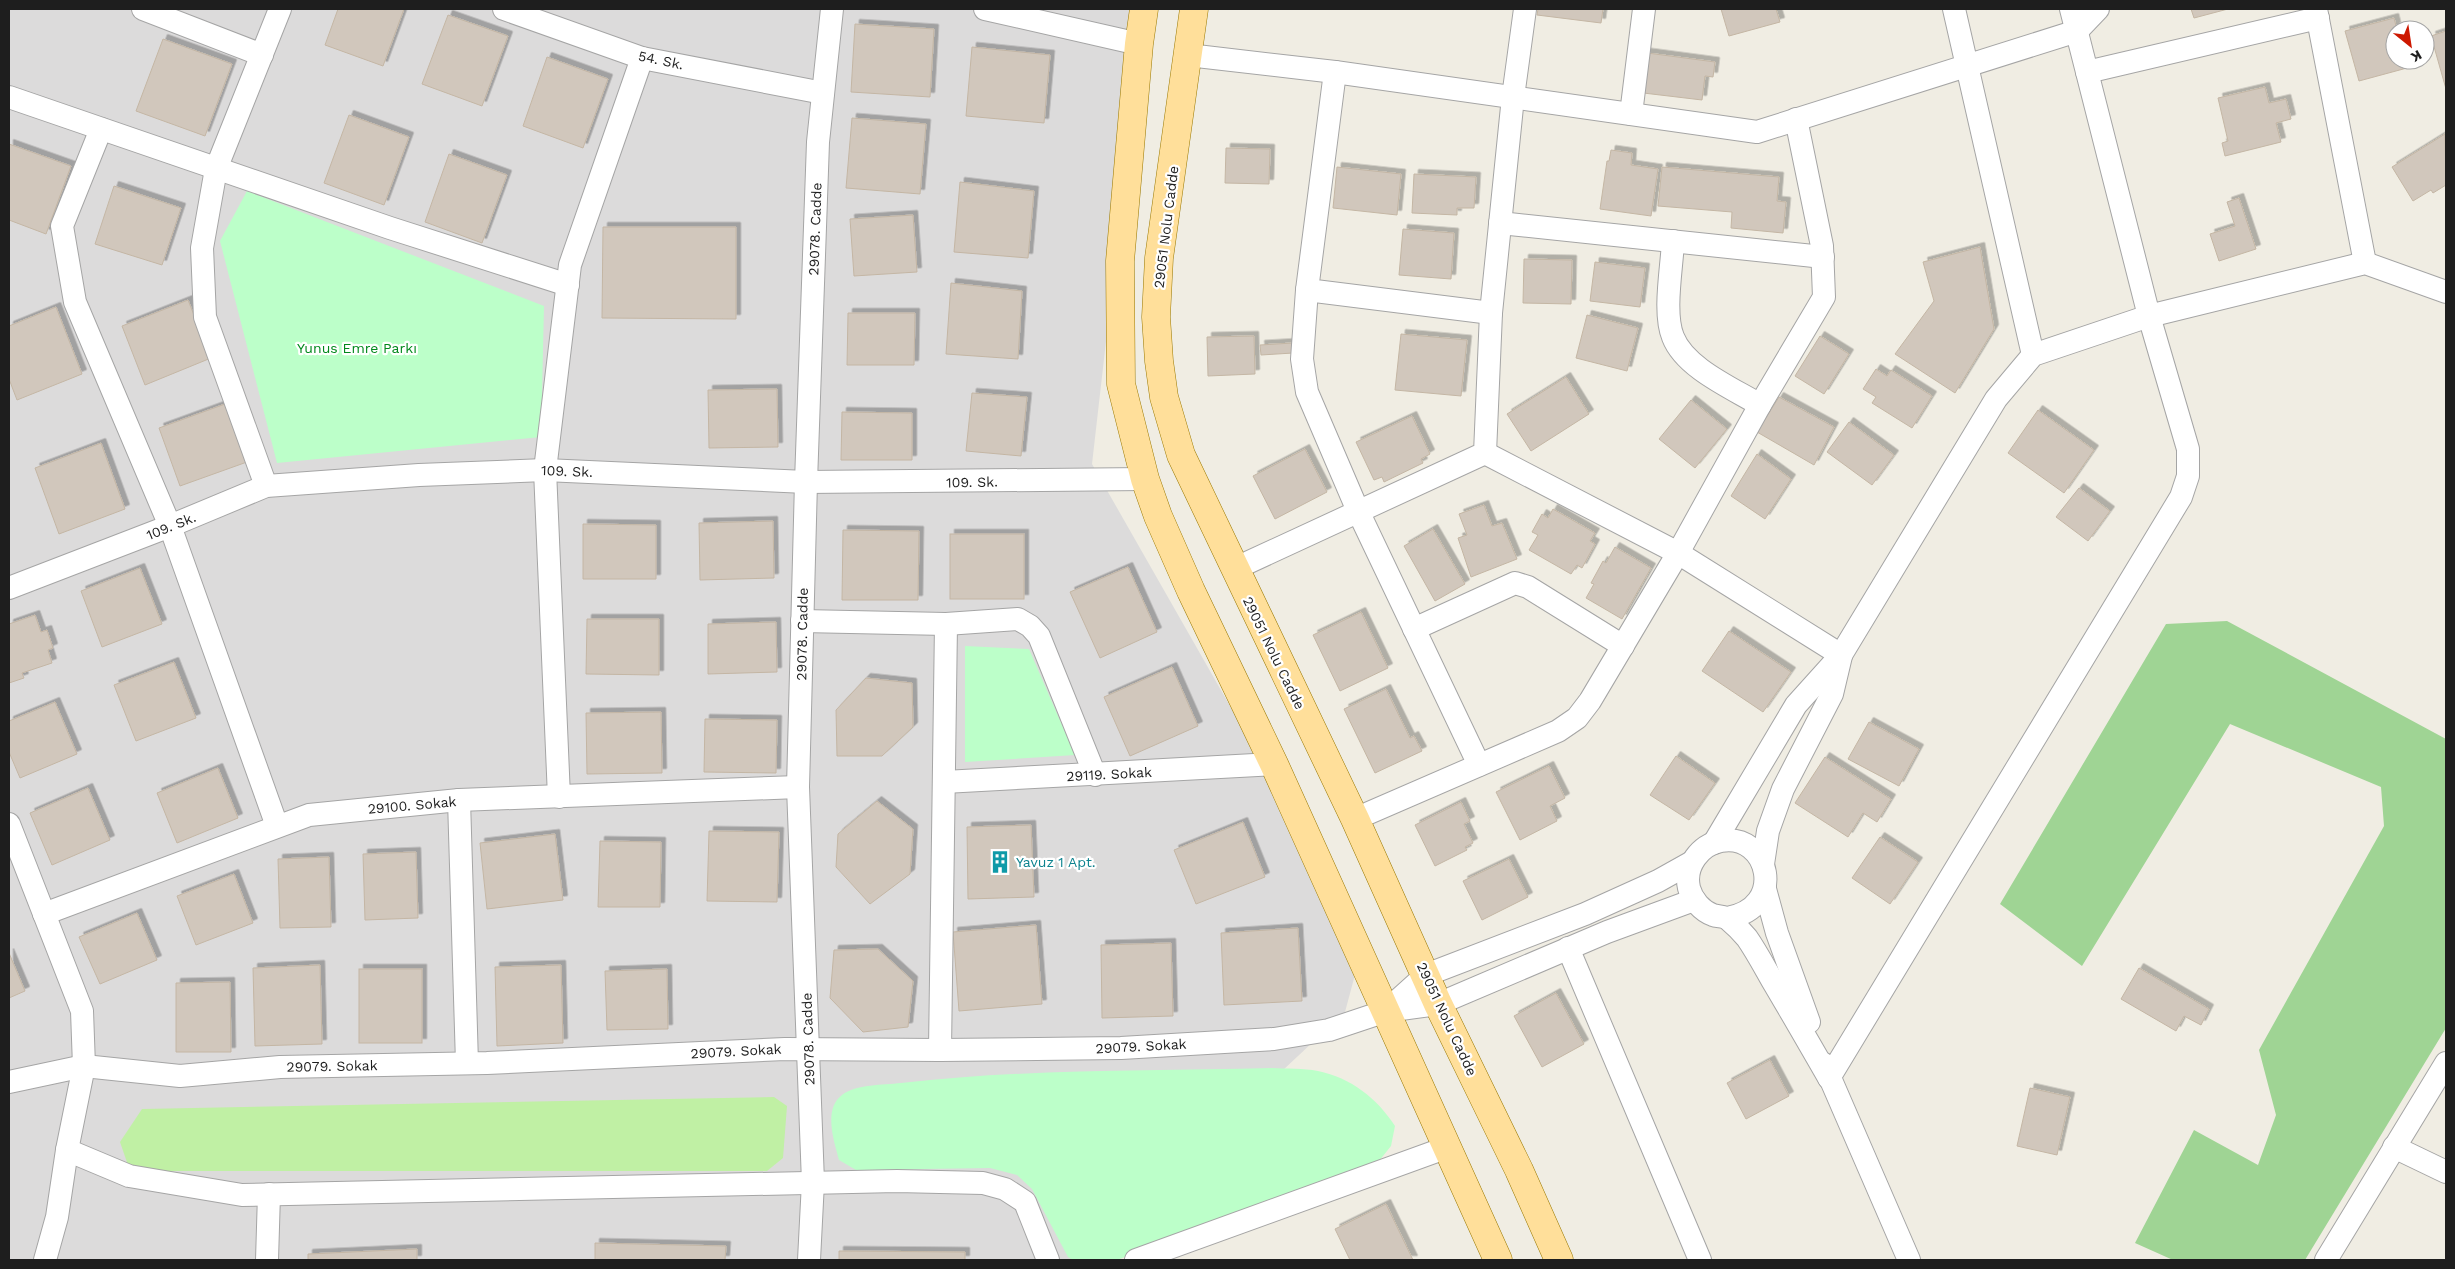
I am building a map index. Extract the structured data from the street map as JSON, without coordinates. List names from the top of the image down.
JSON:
{
  "streets": {
    "main road": ["29051 Nolu Cadde"],
    "street": [
      "54. Sk.",
      "29078. Cadde",
      "109. Sk.",
      "29119. Sokak",
      "29100. Sokak",
      "29079. Sokak"
    ]
  },
  "crossings": [
    ["54. Sk.", "29078. Cadde"],
    ["29051 Nolu Cadde", "29079. Sokak"],
    ["29078. Cadde", "109. Sk."],
    ["29078. Cadde", "29100. Sokak"],
    ["29078. Cadde", "29079. Sokak"]
  ],
  "parks": ["Yunus Emre Parkı"],
  "places": {
    "building": ["Yavuz 1 Apt."]
  },
  "north": "bottom right"
}
